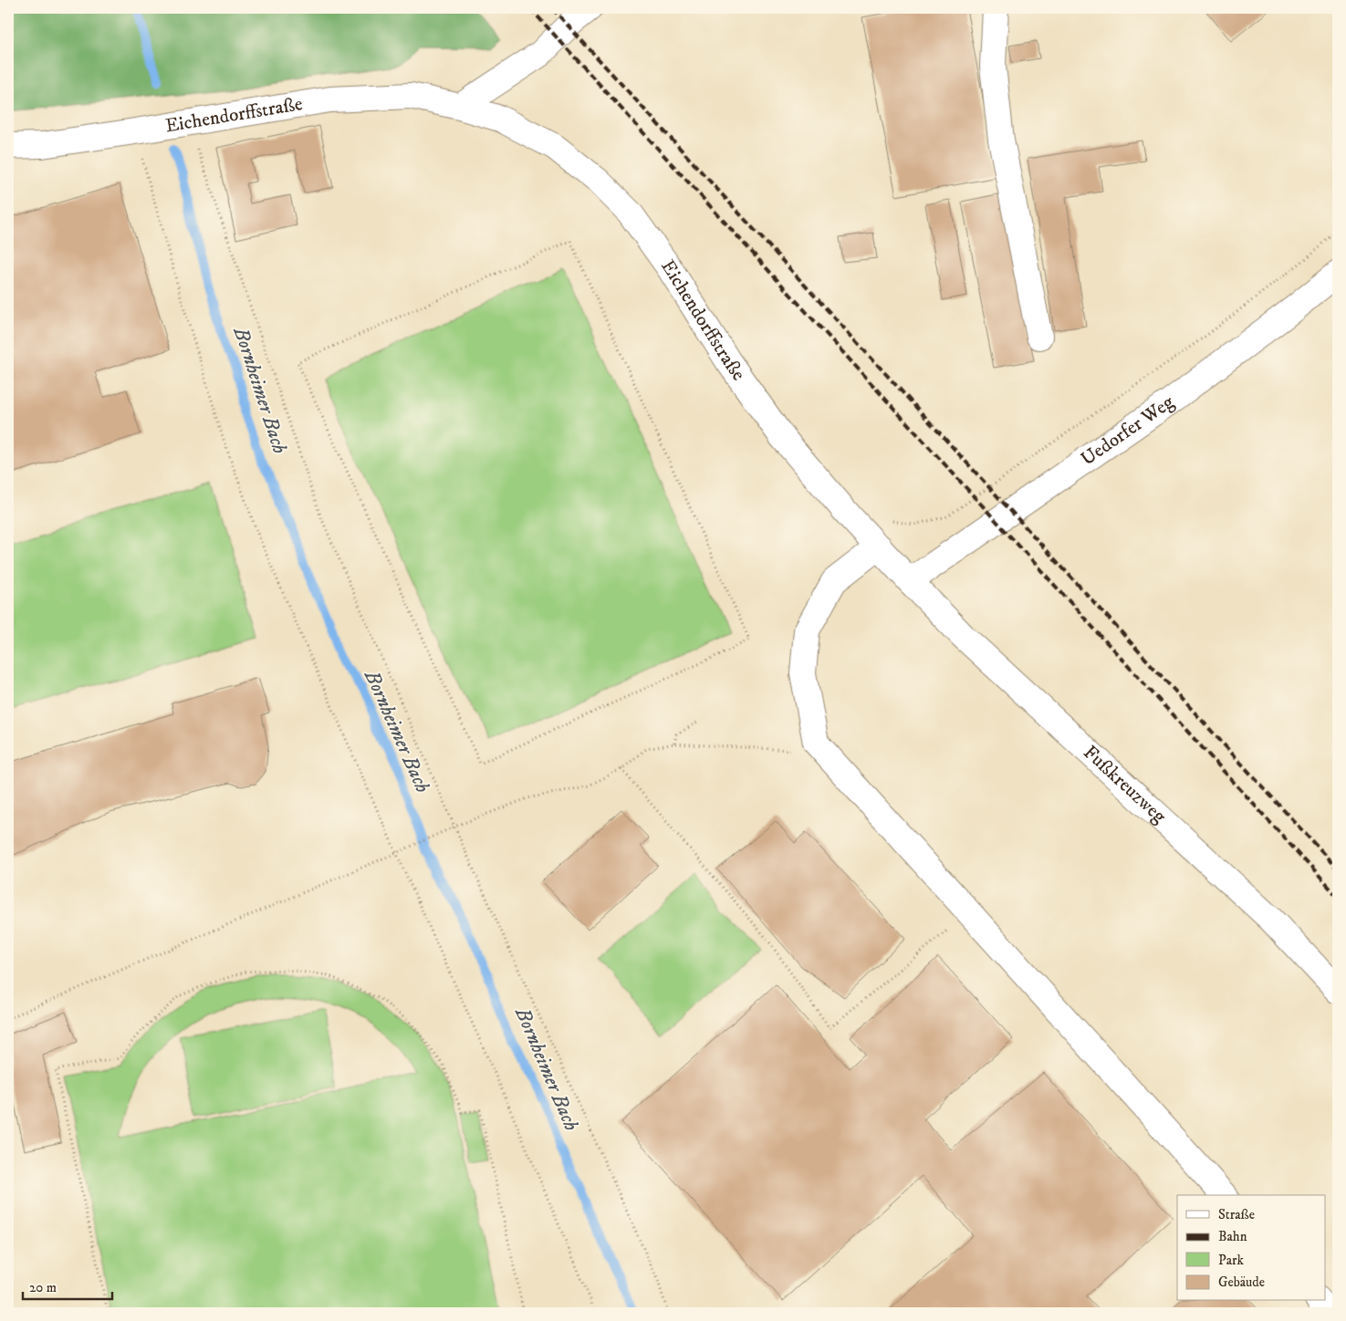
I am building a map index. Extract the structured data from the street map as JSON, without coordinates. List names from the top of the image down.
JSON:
{
  "streets": {
    "street": ["Eichendorffstraße", "Uedorfer Weg", "Fußkreuzweg"]
  },
  "crossings": [
    ["Eichendorffstraße", "Uedorfer Weg"],
    ["Eichendorffstraße", "Fußkreuzweg"],
    ["Uedorfer Weg", "Fußkreuzweg"]
  ],
  "water": ["Bornheimer Bach"],
  "legend": [
    "Straße",
    "Bahn",
    "Park",
    "Gebäude"
  ],
  "scale_bar": "20 m"
}
